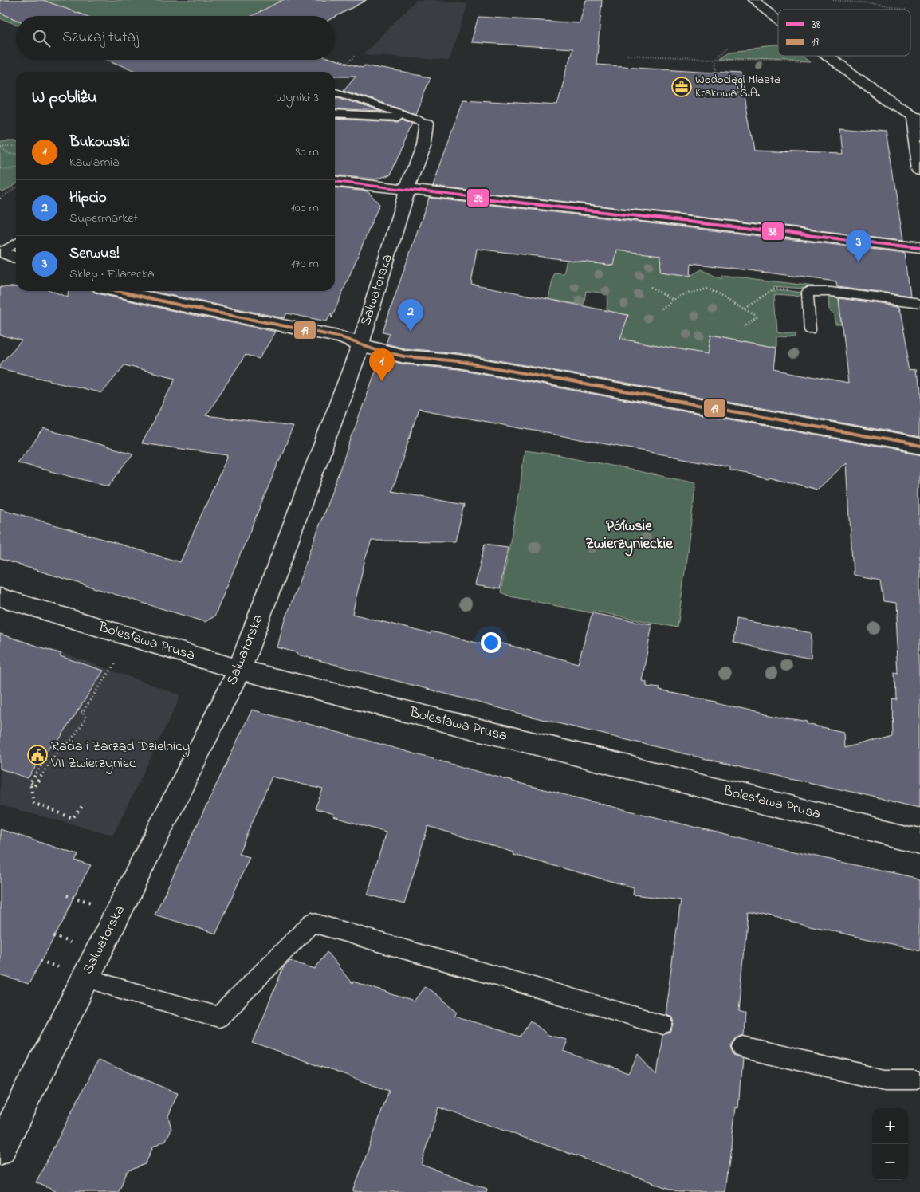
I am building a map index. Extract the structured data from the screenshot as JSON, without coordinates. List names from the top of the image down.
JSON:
{
  "streets": {
    "street": ["Salwatorska", "Bolesława Prusa"]
  },
  "crossings": [
    ["Salwatorska", "Bolesława Prusa"]
  ],
  "districts": ["Półwsie Zwierzynieckie"],
  "places": {
    "office": ["Wodociągi Miasta Krakowa S.A."],
    "public building": ["Rada i Zarząd Dzielnicy VII Zwierzyniec"]
  },
  "lines": ["transit line 38", "transit line 19"],
  "legend": ["38", "19"],
  "page": {
    "search": "Szukaj tutaj",
    "heading": ["W pobliżu", "Wyniki: 3"],
    "list": [
      {
        "mark": "1",
        "name": "Bukowski",
        "note": "Kawiarnia",
        "value": "80 m"
      },
      {
        "mark": "2",
        "name": "Hipcio",
        "note": "Supermarket",
        "value": "100 m"
      },
      {
        "mark": "3",
        "name": "Serwus!",
        "note": "Sklep · Filarecka",
        "value": "170 m"
      }
    ],
    "pins": ["3", "2", "1"],
    "map_buttons": ["+", "−"]
  }
}
